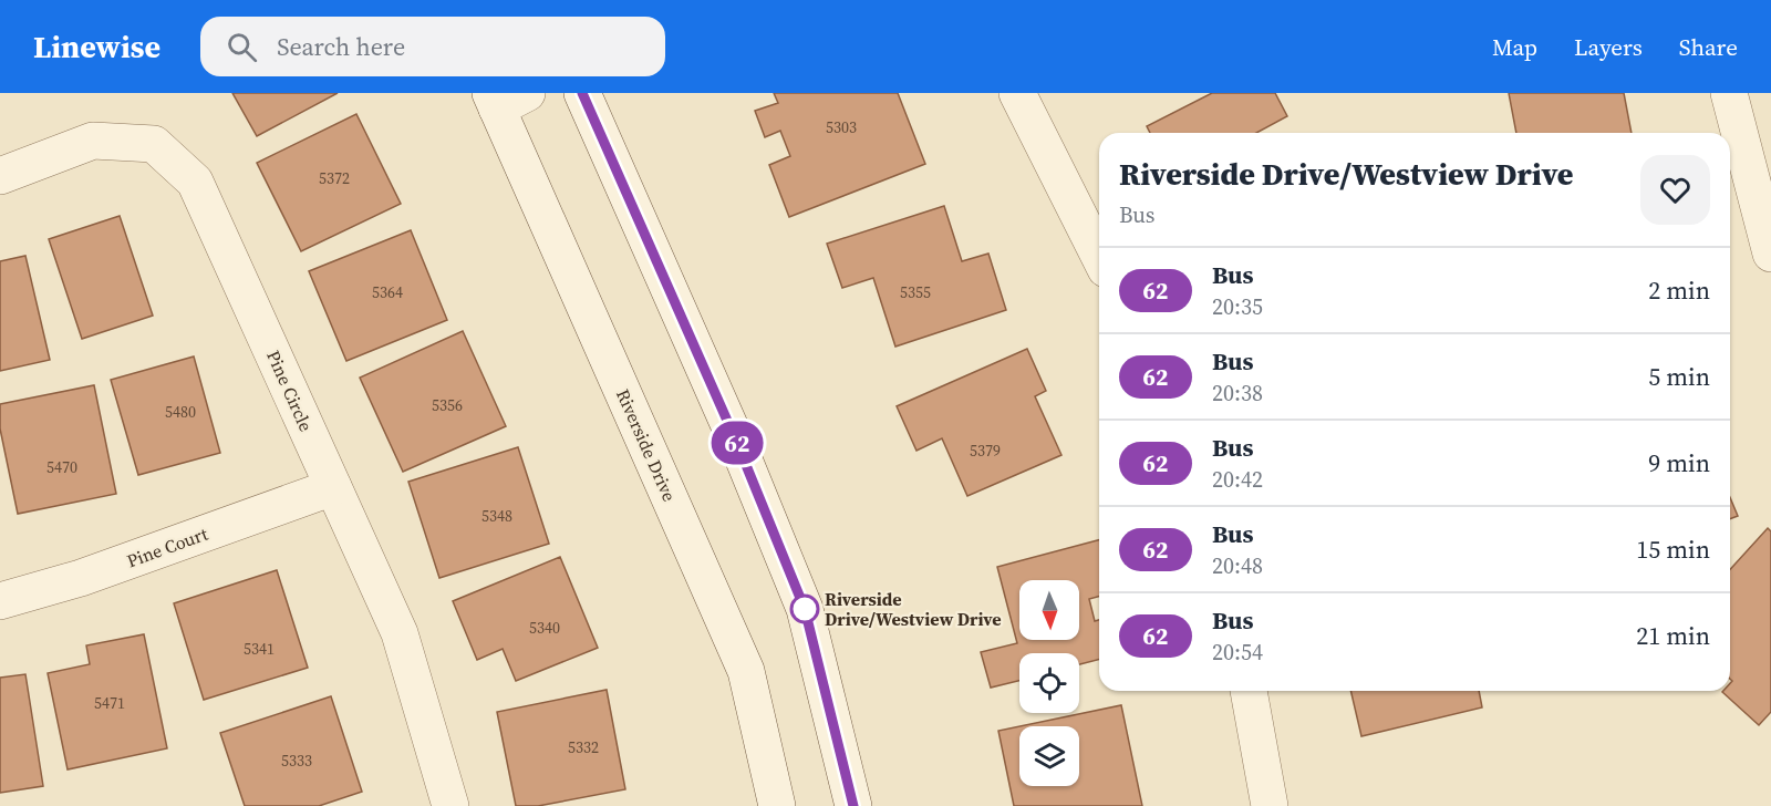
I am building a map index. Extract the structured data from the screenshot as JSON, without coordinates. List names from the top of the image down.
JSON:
{
  "streets": {
    "street": ["Pine Circle", "Riverside Drive", "Pine Court"]
  },
  "crossings": [
    ["Pine Circle", "Pine Court"]
  ],
  "places": ["Riverside Drive/Westview Drive"],
  "lines": ["bus line 62"],
  "house_numbers": [
    "5303",
    "5372",
    "5364",
    "5355",
    "5356",
    "5480",
    "5379",
    "5470",
    "5348",
    "5340",
    "5341",
    "5471",
    "5332",
    "5333"
  ],
  "north": "bottom",
  "page": {
    "header": "Linewise",
    "search": "Search here",
    "nav": ["Map", "Layers", "Share"],
    "on_map": "62",
    "heading": ["Riverside Drive/Westview Drive", "Bus"],
    "list": [
      {
        "mark": "62",
        "name": "Bus",
        "note": "20:35",
        "value": "2 min"
      },
      {
        "mark": "62",
        "name": "Bus",
        "note": "20:38",
        "value": "5 min"
      },
      {
        "mark": "62",
        "name": "Bus",
        "note": "20:42",
        "value": "9 min"
      },
      {
        "mark": "62",
        "name": "Bus",
        "note": "20:48",
        "value": "15 min"
      },
      {
        "mark": "62",
        "name": "Bus",
        "note": "20:54",
        "value": "21 min"
      }
    ]
  }
}
